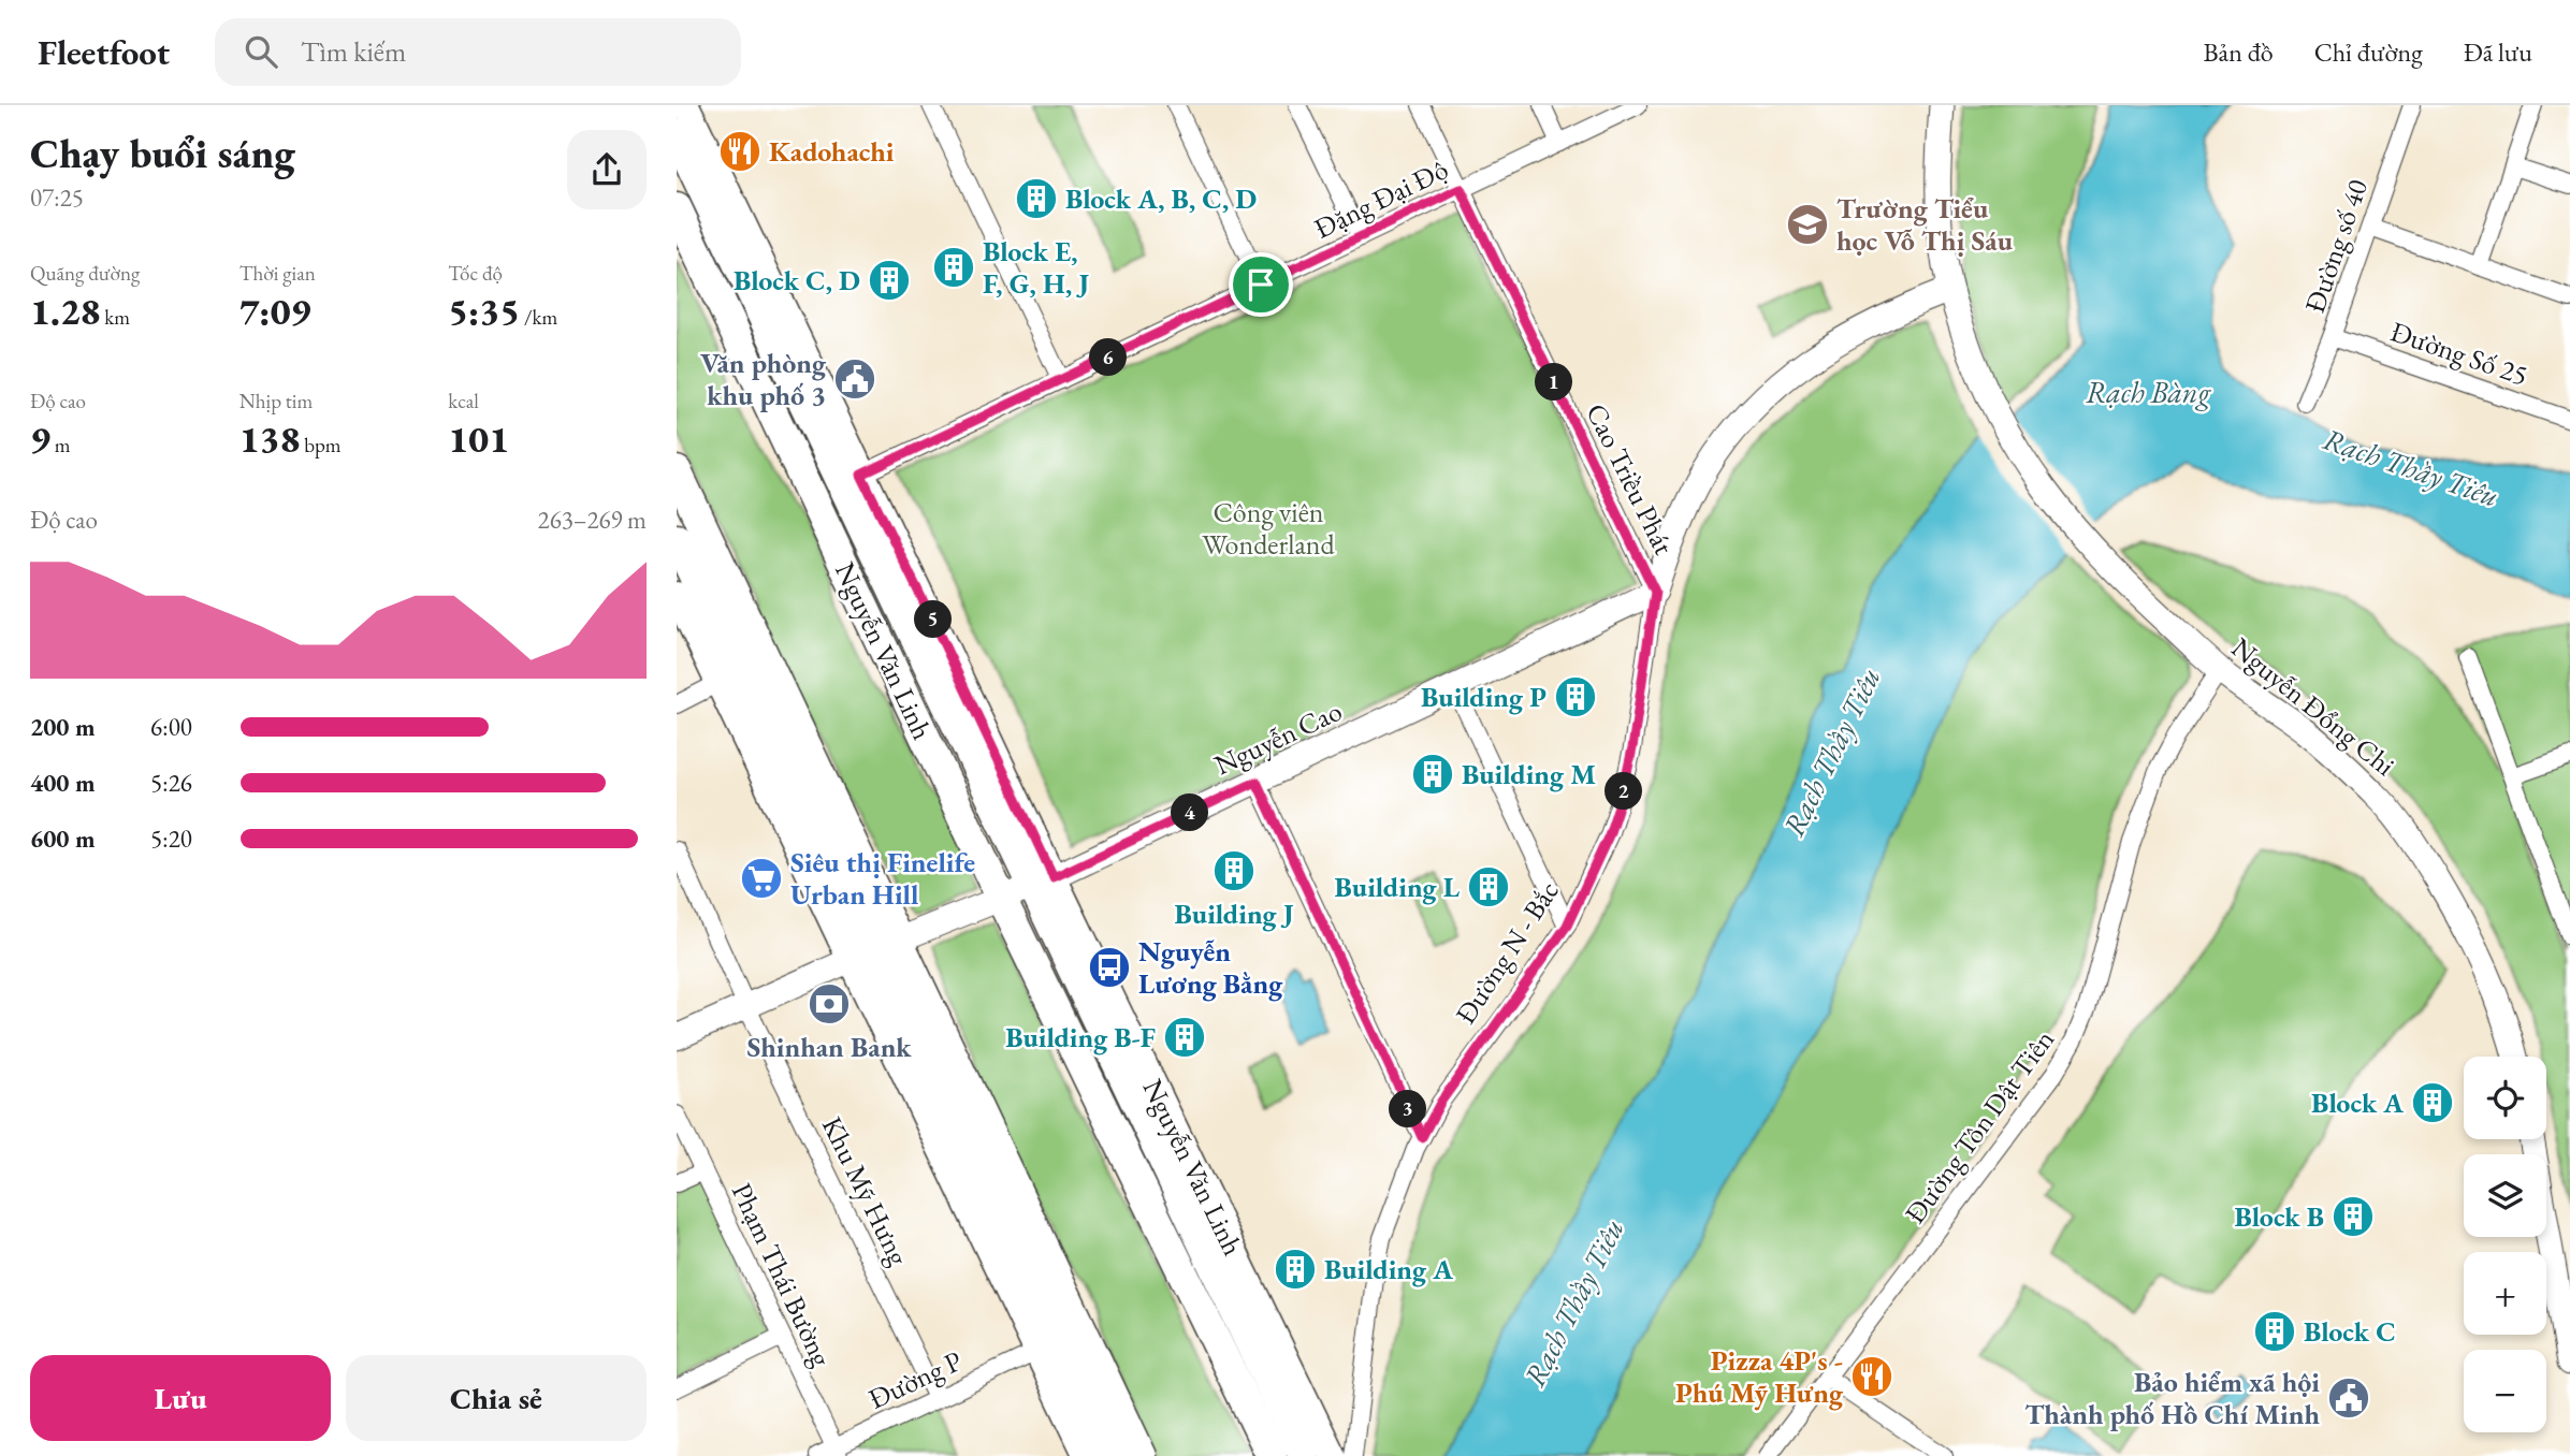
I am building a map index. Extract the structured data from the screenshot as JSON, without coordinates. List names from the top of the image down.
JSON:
{
  "streets": {
    "highway": ["Nguyễn Văn Linh"],
    "street": [
      "Đặng Đại Độ",
      "Đường số 40",
      "Đường Số 25",
      "Cao Triều Phát",
      "Nguyễn Đổng Chi",
      "Nguyễn Cao",
      "Đường N - Bắc",
      "Đường Tôn Dật Tiên",
      "Khu Mỹ Hưng",
      "Phạm Thái Bường",
      "Đường P"
    ]
  },
  "crossings": [
    ["Đặng Đại Độ", "Cao Triều Phát"],
    ["Đặng Đại Độ", "Nguyễn Văn Linh"],
    ["Đường số 40", "Đường Số 25"],
    ["Cao Triều Phát", "Nguyễn Cao"],
    ["Cao Triều Phát", "Đường N - Bắc"],
    ["Nguyễn Văn Linh", "Nguyễn Cao"],
    ["Nguyễn Đổng Chi", "Đường N - Bắc"],
    ["Nguyễn Đổng Chi", "Đường Tôn Dật Tiên"],
    ["Nguyễn Cao", "Đường N - Bắc"],
    ["Nguyễn Cao", "Khu Mỹ Hưng"],
    ["Khu Mỹ Hưng", "Đường P"],
    ["Phạm Thái Bường", "Đường P"]
  ],
  "water": ["Rạch Bàng", "Rạch Thầy Tiêu"],
  "parks": ["Công viên Wonderland"],
  "places": {
    "restaurant": ["Kadohachi", "Pizza 4P's - Phú Mỹ Hưng"],
    "building": [
      "Block A, B, C, D",
      "Block E, F, G, H, J",
      "Block C, D",
      "Building P",
      "Building M",
      "Building J",
      "Building L",
      "Building B-F",
      "Block A",
      "Block B",
      "Building A",
      "Block C"
    ],
    "school or university": ["Trường Tiểu học Vỗ Thị Sáu"],
    "public building": ["Văn phòng khu phố 3", "Bảo hiểm xã hội Thành phố Hồ Chí Minh"],
    "supermarket": ["Siêu thị Finelife Urban Hill"],
    "bus stop": ["Nguyễn Lương Bằng"],
    "bank": ["Shinhan Bank"]
  },
  "page": {
    "header": "Fleetfoot",
    "search": "Tìm kiếm",
    "nav": ["Bản đồ", "Chỉ đường", "Đã lưu"],
    "heading": ["Chạy buổi sáng", "07:25"],
    "stats": [
      ["Quãng đường", "1.28 km"],
      ["Thời gian", "7:09"],
      ["Tốc độ", "5:35 /km"],
      ["Độ cao", "9 m"],
      ["Nhịp tim", "138 bpm"],
      ["kcal", "101"]
    ],
    "pins": [
      "6",
      "1",
      "5",
      "2",
      "4",
      "3"
    ],
    "chart": ["Độ cao", "263–269 m"],
    "list": [
      {
        "name": "200 m",
        "note": "6:00"
      },
      {
        "name": "400 m",
        "note": "5:26"
      },
      {
        "name": "600 m",
        "note": "5:20"
      }
    ],
    "map_buttons": ["+", "−"],
    "buttons": ["Lưu", "Chia sẻ"]
  }
}
